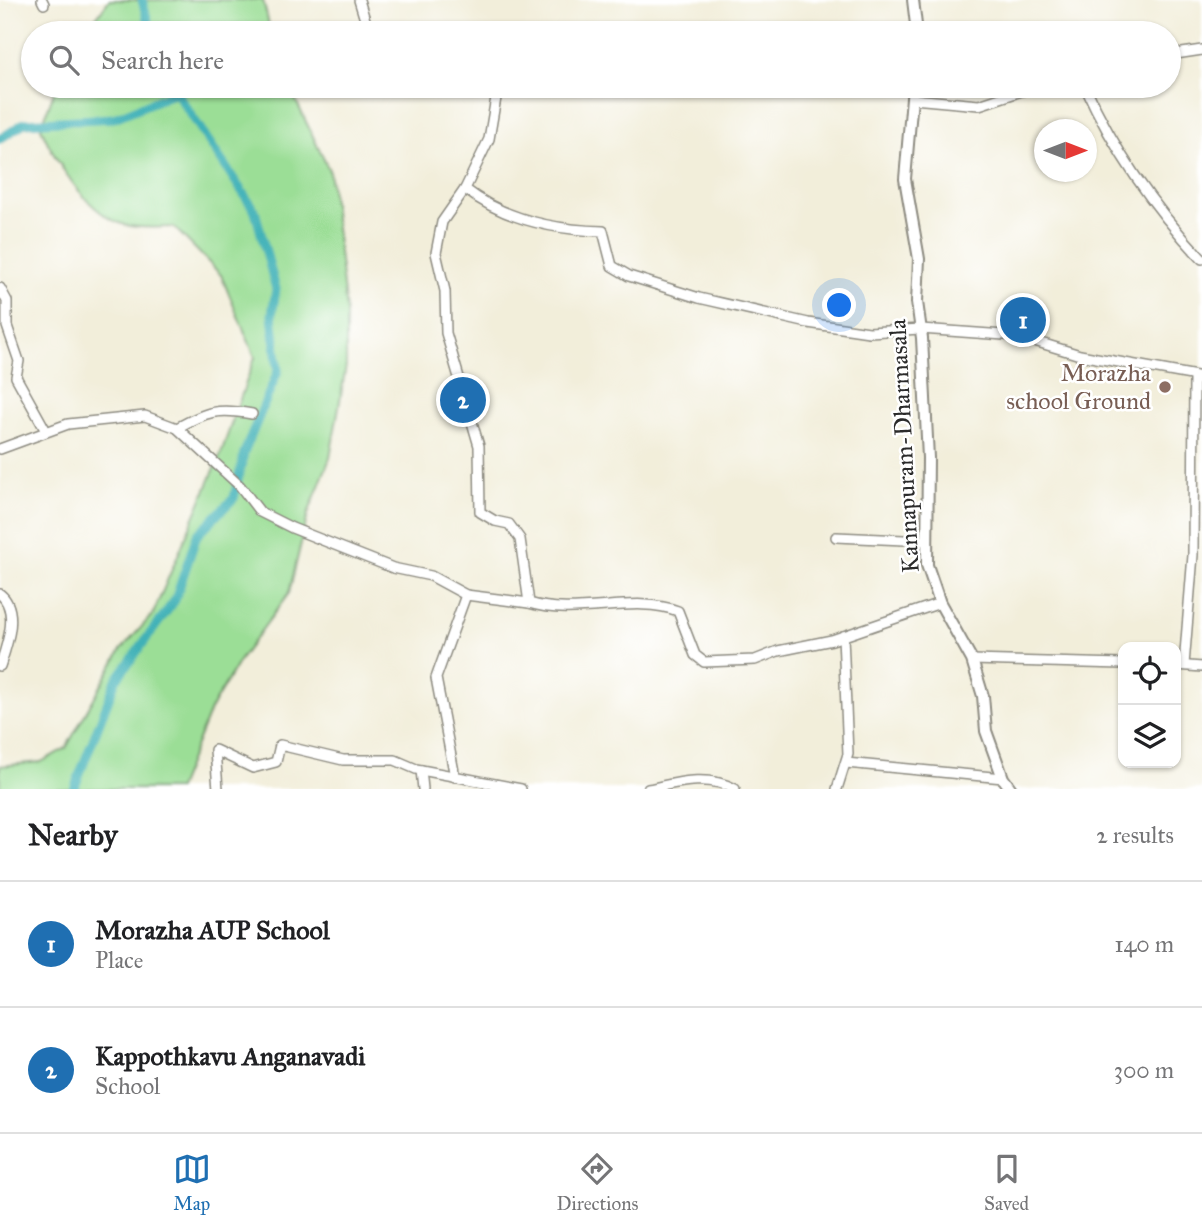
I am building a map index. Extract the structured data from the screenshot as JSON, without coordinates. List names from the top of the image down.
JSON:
{
  "streets": {
    "main road": ["Kannapuram-Dharmasala"]
  },
  "places": ["Morazha school Ground"],
  "north": "right",
  "page": {
    "search": "Search here",
    "pins": ["1", "2"],
    "heading": ["Nearby", "2 results"],
    "list": [
      {
        "mark": "1",
        "name": "Morazha AUP School",
        "note": "Place",
        "value": "140 m"
      },
      {
        "mark": "2",
        "name": "Kappothkavu Anganavadi",
        "note": "School",
        "value": "300 m"
      }
    ],
    "nav": ["Map", "Directions", "Saved"]
  }
}
